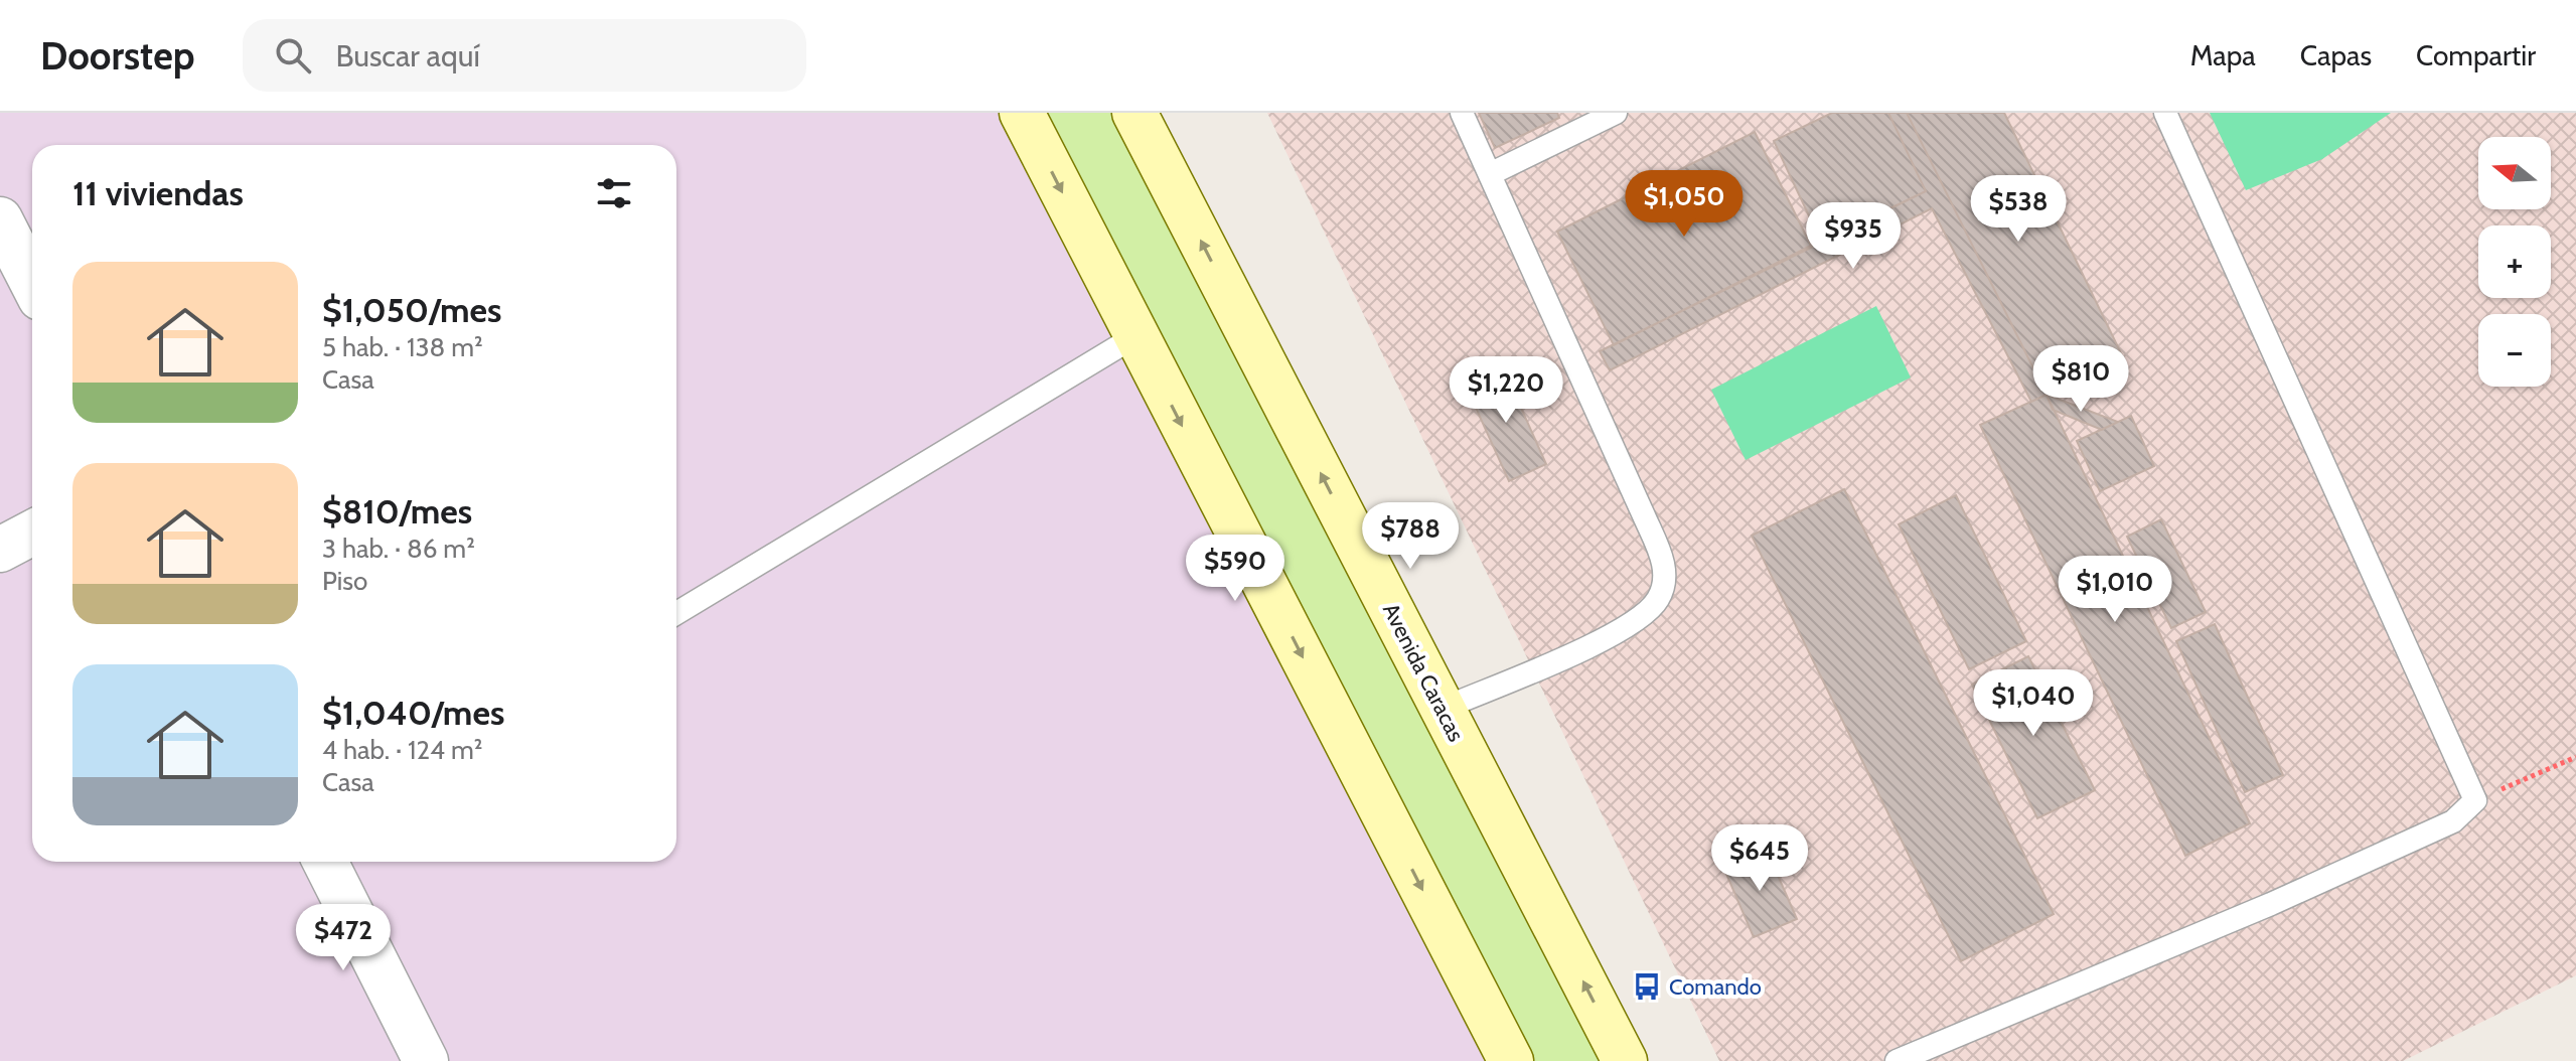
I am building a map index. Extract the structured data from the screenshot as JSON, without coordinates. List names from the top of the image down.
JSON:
{
  "streets": {
    "street": ["Avenida Caracas"]
  },
  "places": {
    "bus stop": ["Comando"]
  },
  "north": "left",
  "page": {
    "header": "Doorstep",
    "search": "Buscar aquí",
    "nav": ["Mapa", "Capas", "Compartir"],
    "map_buttons": ["+", "−"],
    "heading": "11 viviendas",
    "price": [
      "$1,050",
      "$538",
      "$935",
      "$810",
      "$1,220",
      "$788",
      "$590",
      "$1,010",
      "$1,040",
      "$645",
      "$472"
    ],
    "list": [
      {
        "name": "$1,050/mes",
        "note": "5 hab. · 138 m² · Casa"
      },
      {
        "name": "$810/mes",
        "note": "3 hab. · 86 m² · Piso"
      },
      {
        "name": "$1,040/mes",
        "note": "4 hab. · 124 m² · Casa"
      }
    ]
  }
}
